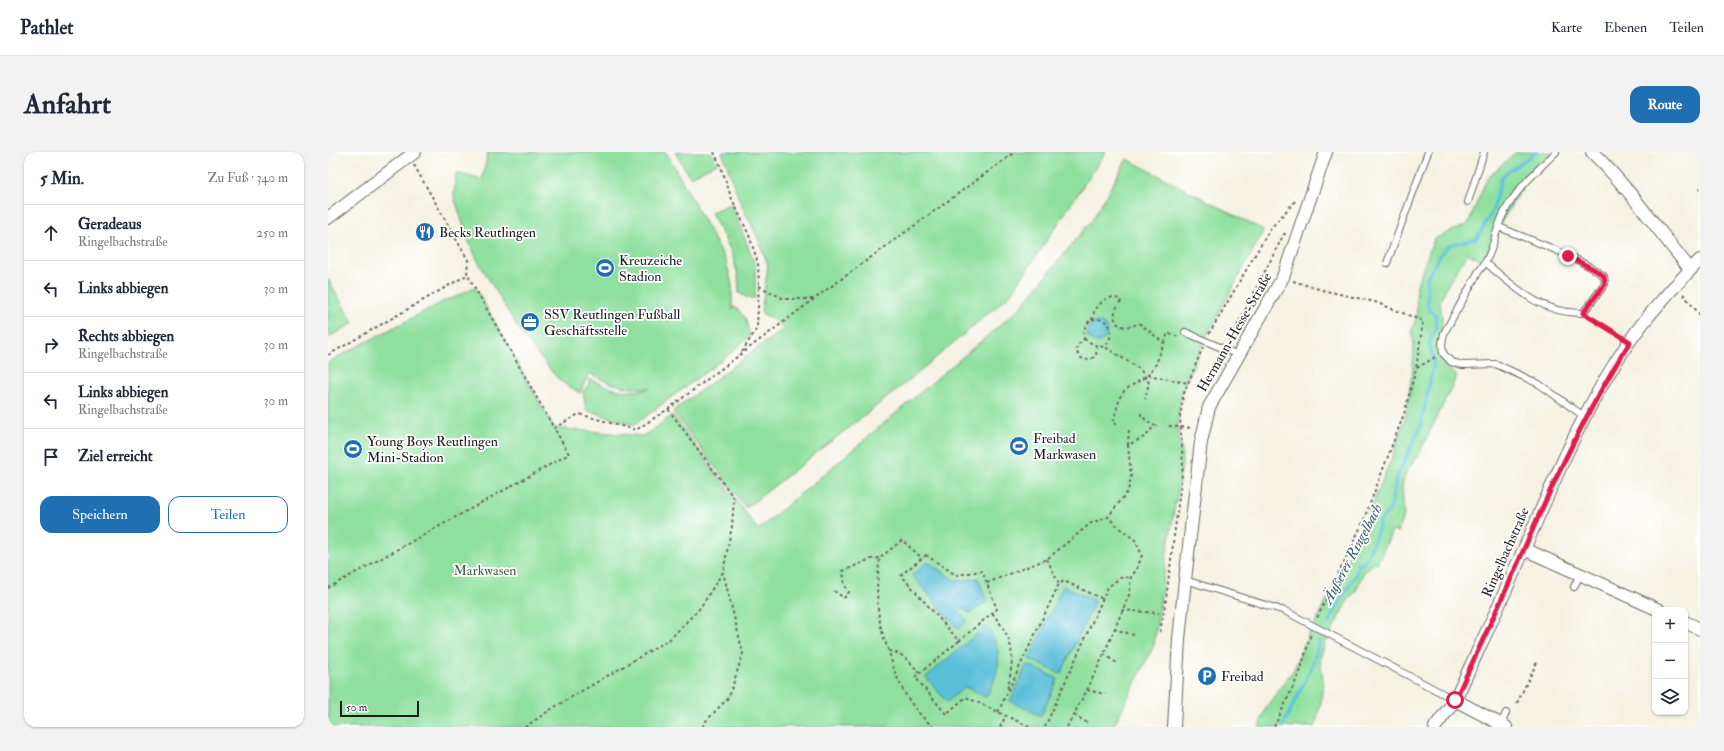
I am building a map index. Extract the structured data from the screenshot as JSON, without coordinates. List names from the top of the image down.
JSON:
{
  "streets": {
    "street": ["Hermann-Hesse-Straße", "Ringelbachstraße"]
  },
  "water": ["Äußerer Ringelbach"],
  "parks": ["Markwasen"],
  "places": {
    "restaurant": ["Becks Reutlingen"],
    "sports": ["Kreuzeiche Stadion", "Freibad Markwasen", "Young Boys Reutlingen Mini-Stadion"],
    "office": ["SSV Reutlingen Fußball Geschäftsstelle"],
    "parking": ["Freibad"]
  },
  "scale_bar": "50 m",
  "page": {
    "header": "Pathlet",
    "nav": ["Karte", "Ebenen", "Teilen"],
    "buttons": [
      "Route",
      ["Speichern", "Teilen"]
    ],
    "title": "Anfahrt",
    "heading": ["5 Min.", "Zu Fuß · 340 m"],
    "list": [
      ["Geradeaus", "Ringelbachstraße", "250 m"],
      ["Links abbiegen", "30 m"],
      ["Rechts abbiegen", "Ringelbachstraße", "30 m"],
      ["Links abbiegen", "Ringelbachstraße", "30 m"],
      "Ziel erreicht"
    ],
    "map_buttons": ["+", "−"],
    "scale": "50 m"
  }
}
